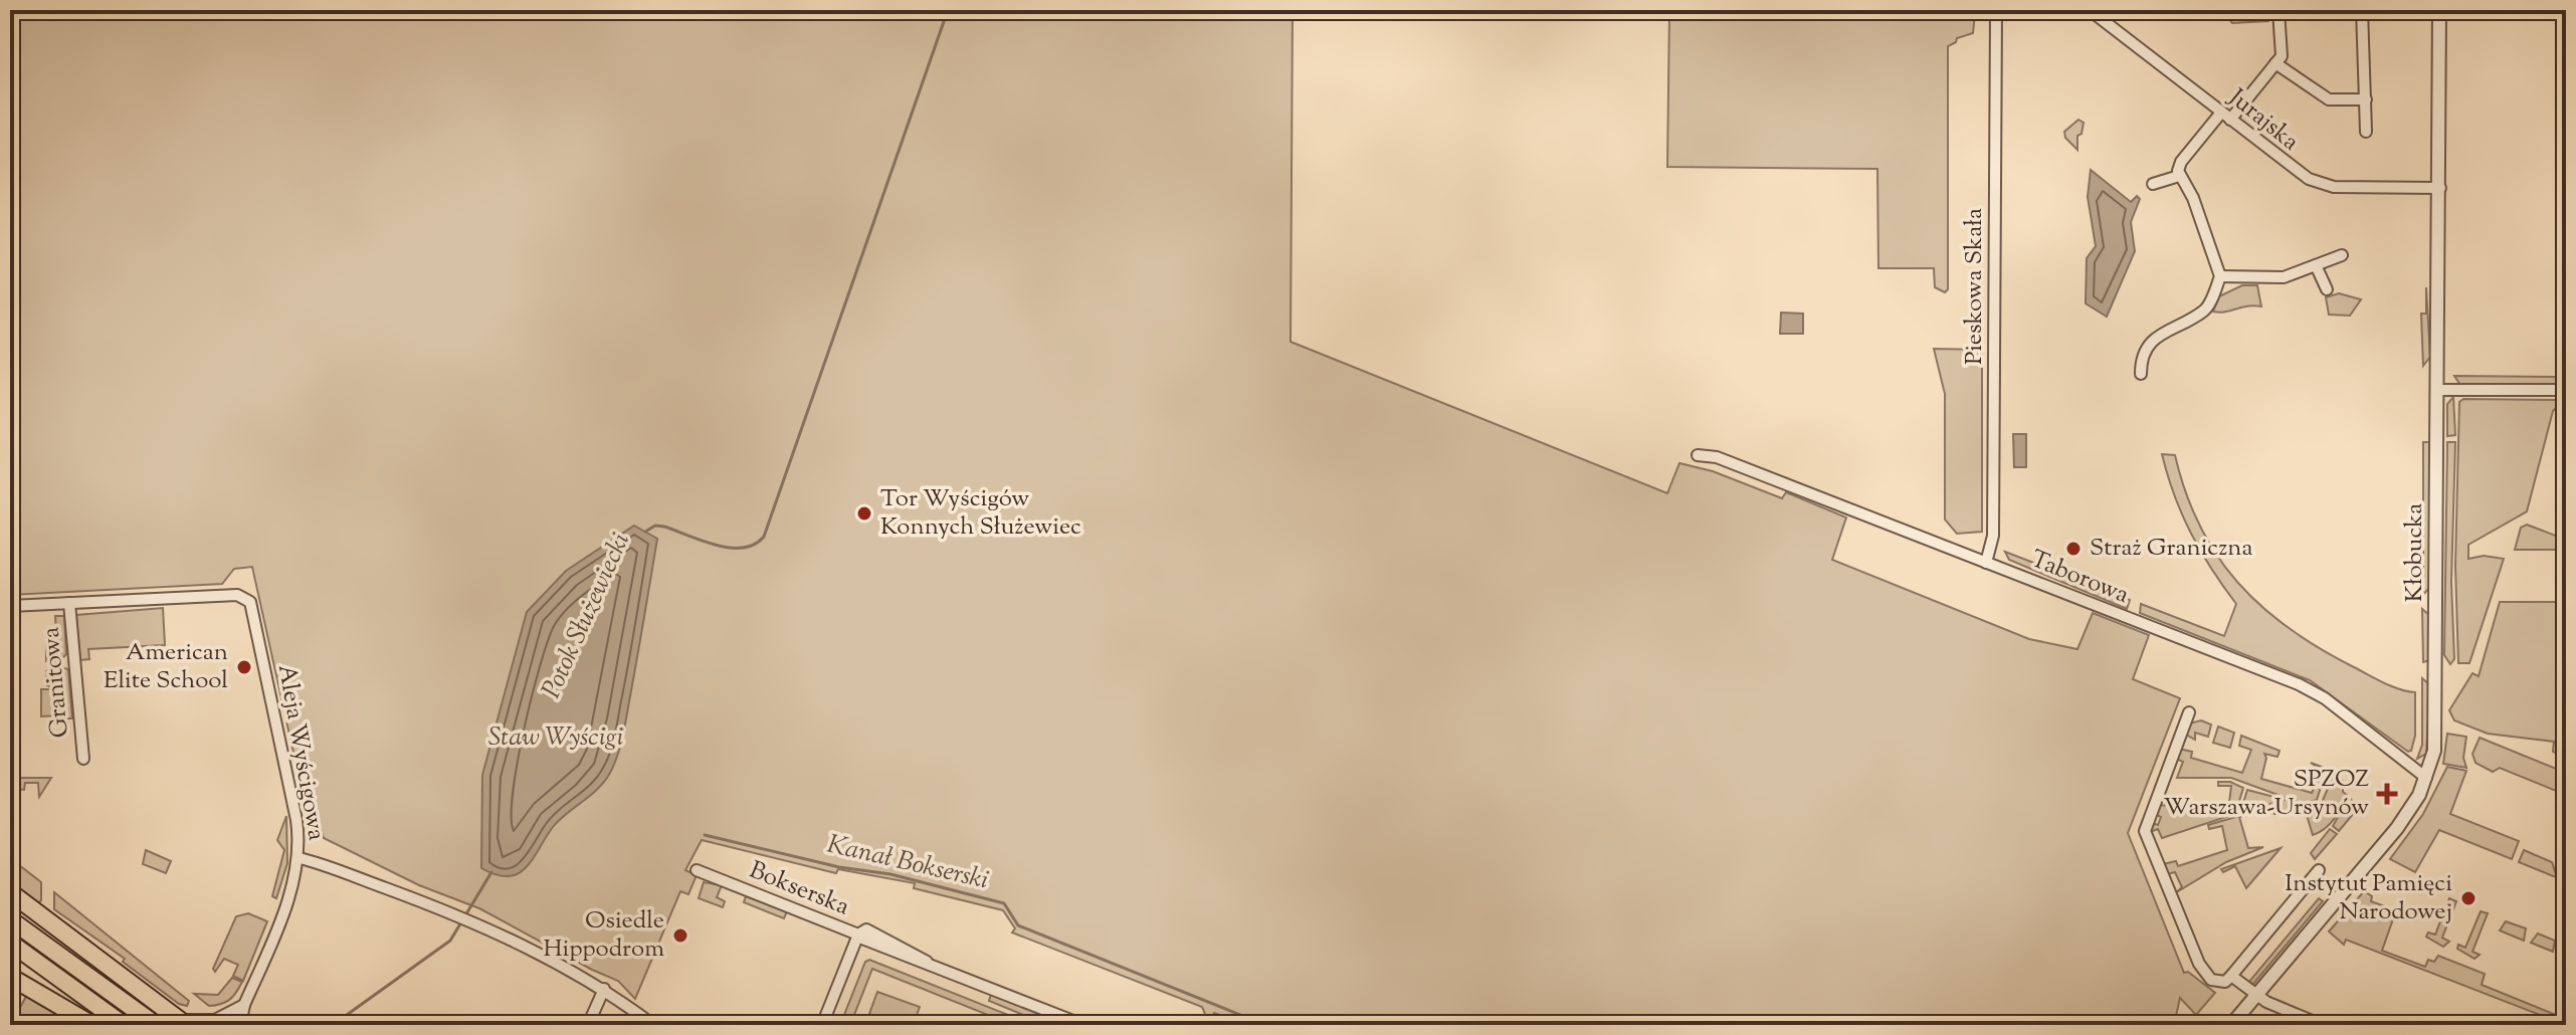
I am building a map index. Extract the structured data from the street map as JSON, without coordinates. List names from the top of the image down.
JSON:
{
  "streets": {
    "street": [
      "Jurajska",
      "Pieskowa Skała",
      "Kłobucka",
      "Taborowa",
      "Granitowa",
      "Aleja Wyścigowa",
      "Bokserska"
    ]
  },
  "crossings": [
    ["Jurajska", "Kłobucka"],
    ["Pieskowa Skała", "Taborowa"],
    ["Kłobucka", "Taborowa"],
    ["Granitowa", "Aleja Wyścigowa"]
  ],
  "water": ["Potok Służewiecki", "Staw Wyścigi", "Kanał Bokserski"],
  "places": {
    "other": [
      "Tor Wyścigów Konnych Służewiec",
      "Straż Graniczna",
      "American Elite School",
      "Instytut Pamięci Narodowej",
      "Osiedle Hippodrom"
    ],
    "health": ["SPZOZ Warszawa-Ursynów"]
  }
}
